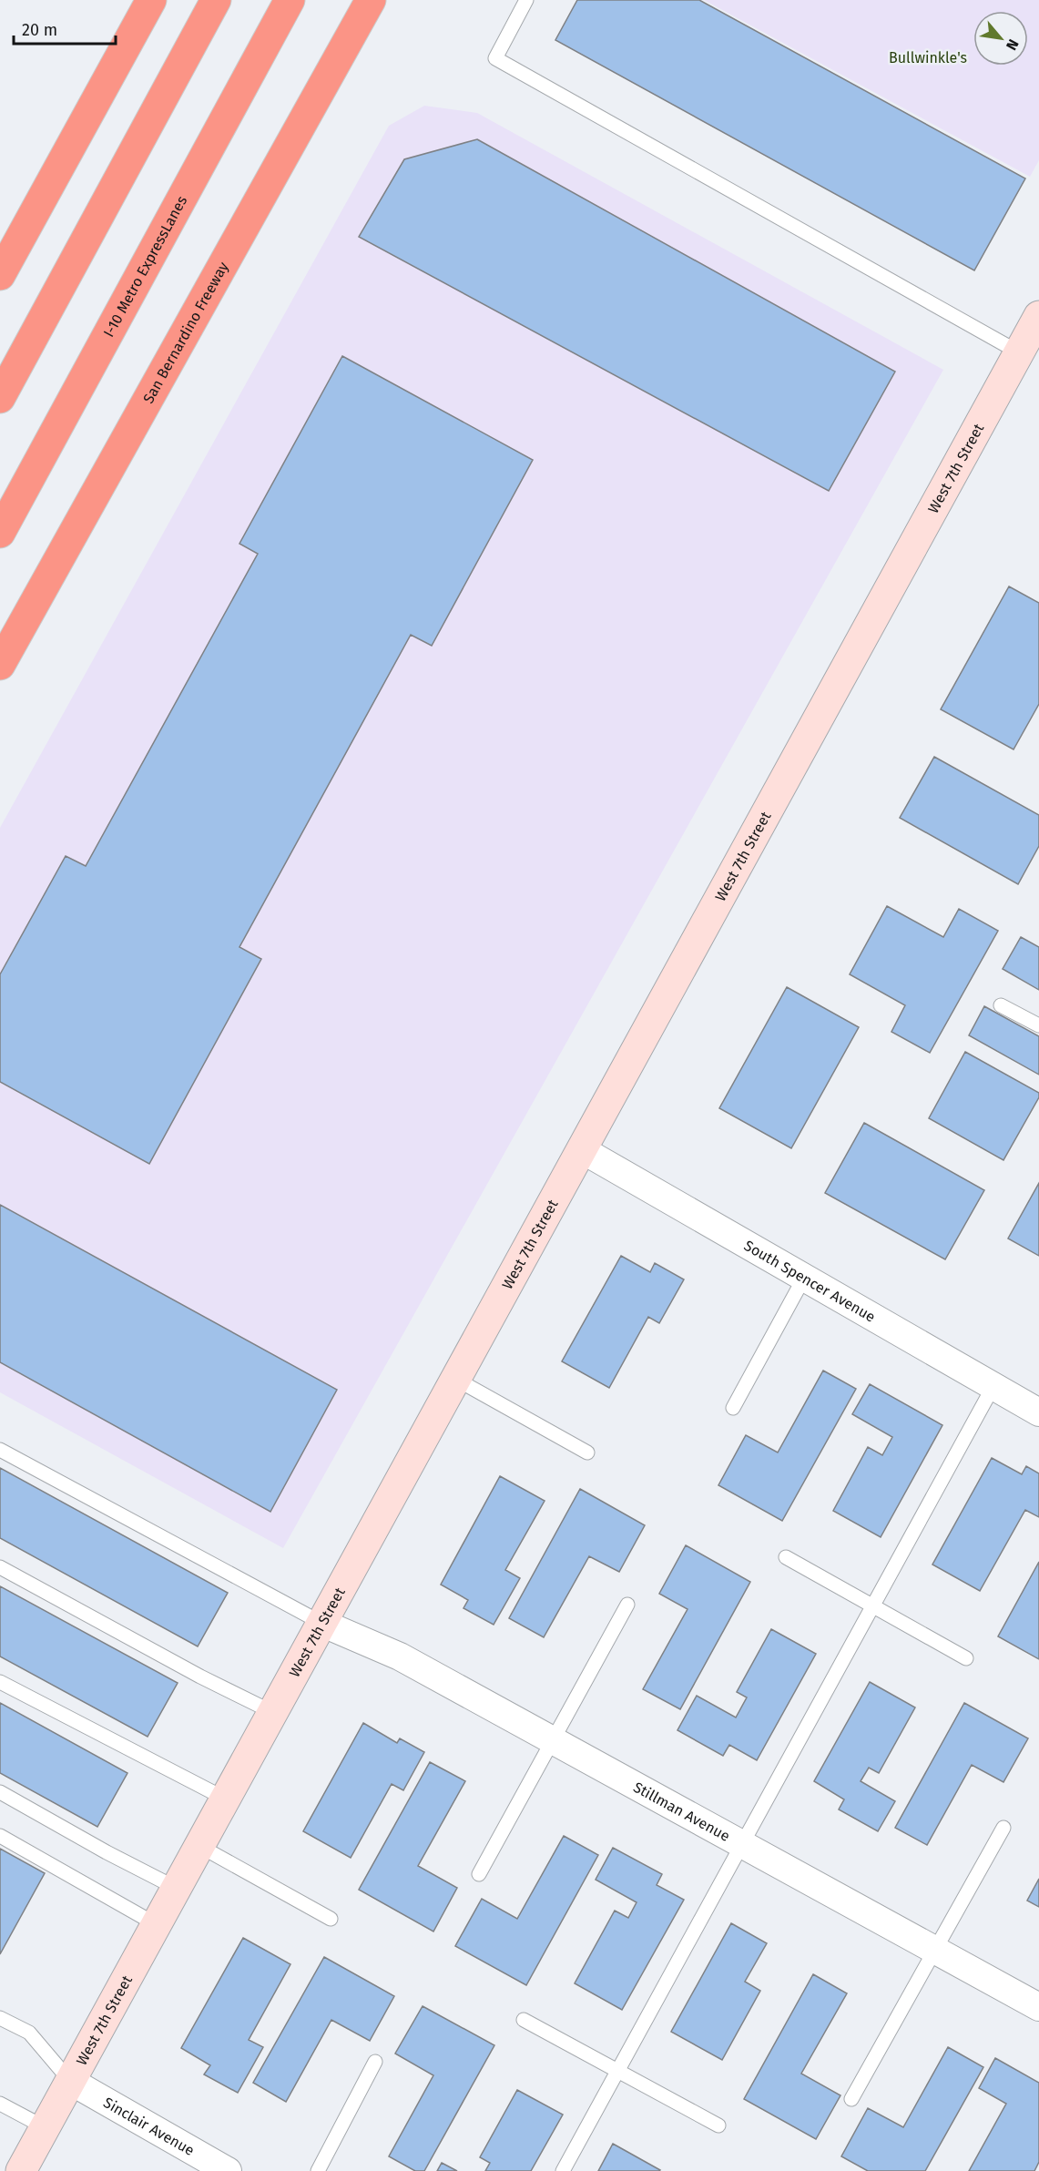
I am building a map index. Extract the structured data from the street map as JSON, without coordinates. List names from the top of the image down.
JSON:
{
  "streets": {
    "highway": ["I-10 Metro ExpressLanes", "San Bernardino Freeway"],
    "main road": ["West 7th Street"],
    "street": ["South Spencer Avenue", "Stillman Avenue", "Sinclair Avenue"]
  },
  "crossings": [
    ["West 7th Street", "South Spencer Avenue"],
    ["West 7th Street", "Stillman Avenue"],
    ["West 7th Street", "Sinclair Avenue"]
  ],
  "parks": ["Bullwinkle's"],
  "scale_bar": "20 m",
  "north": "bottom right"
}
